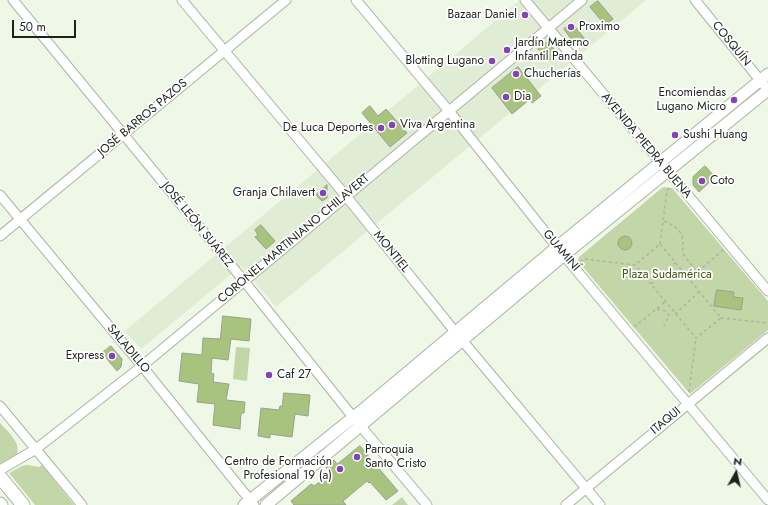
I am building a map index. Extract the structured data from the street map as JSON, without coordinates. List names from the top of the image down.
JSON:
{
  "streets": {
    "street": [
      "COSQUÍN",
      "JOSÉ BARROS PAZOS",
      "AVENIDA PIEDRA BUENA",
      "JOSÉ LEÓN SUÁREZ",
      "CORONEL MARTINIANO CHILAVERT",
      "GUAMINÍ",
      "MONTIEL",
      "SALADILLO",
      "ITAQUI"
    ]
  },
  "crossings": [
    ["JOSÉ BARROS PAZOS", "JOSÉ LEÓN SUÁREZ"],
    ["JOSÉ BARROS PAZOS", "MONTIEL"],
    ["JOSÉ BARROS PAZOS", "SALADILLO"],
    ["AVENIDA PIEDRA BUENA", "CORONEL MARTINIANO CHILAVERT"],
    ["JOSÉ LEÓN SUÁREZ", "CORONEL MARTINIANO CHILAVERT"],
    ["CORONEL MARTINIANO CHILAVERT", "GUAMINÍ"],
    ["CORONEL MARTINIANO CHILAVERT", "MONTIEL"],
    ["CORONEL MARTINIANO CHILAVERT", "SALADILLO"],
    ["GUAMINÍ", "ITAQUI"],
    ["MONTIEL", "ITAQUI"]
  ],
  "parks": ["Plaza Sudamérica"],
  "places": [
    "Bazaar Daniel",
    "Proximo",
    "Jardín Materno Infantil Panda",
    "Blotting Lugano",
    "Chucherías",
    "Dia",
    "Encomiendas Lugano Micro",
    "Viva Argentina",
    "De Luca Deportes",
    "Sushi Huang",
    "Coto",
    "Granja Chilavert",
    "Express",
    "Caf 27",
    "Parroquia Santo Cristo",
    "Centro de Formación Profesional 19 (a)"
  ],
  "scale_bar": "50 m",
  "north": "top"
}
